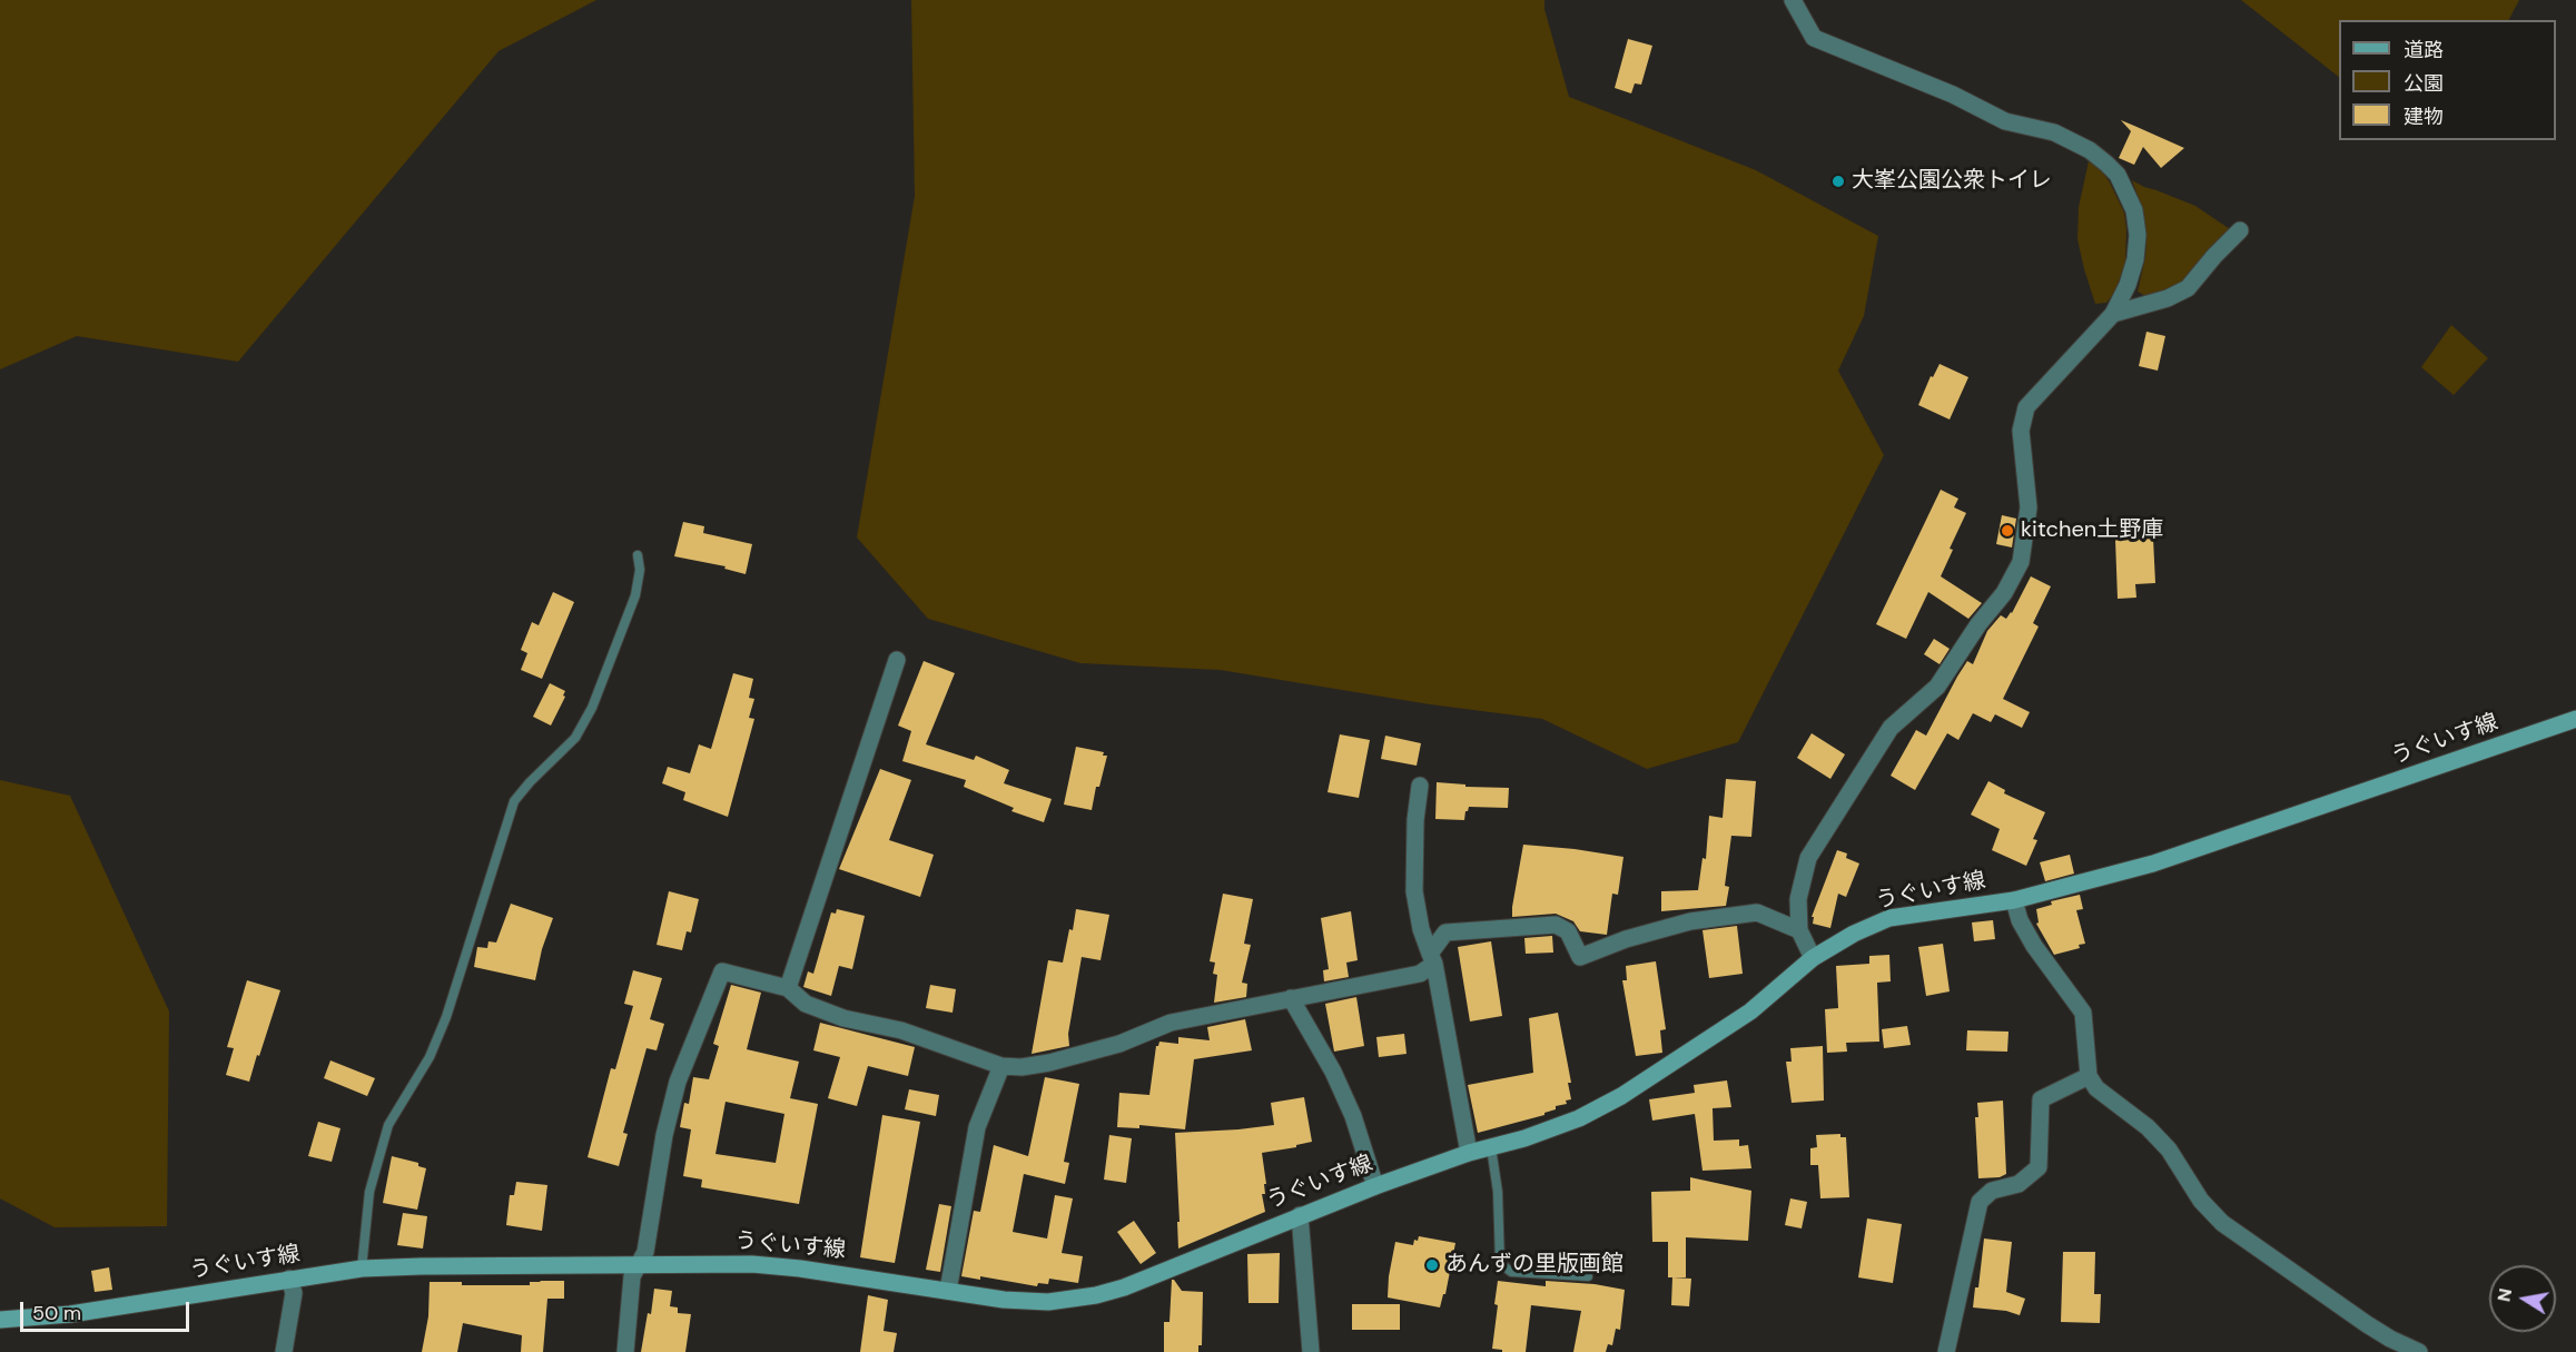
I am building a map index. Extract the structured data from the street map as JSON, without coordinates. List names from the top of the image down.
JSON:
{
  "streets": {
    "street": ["うぐいす線"]
  },
  "places": ["大峯公園公衆トイレ", "kitchen土野庫", "あんずの里版画館"],
  "legend": ["道路", "公園", "建物"],
  "scale_bar": "50 m",
  "north": "left"
}
